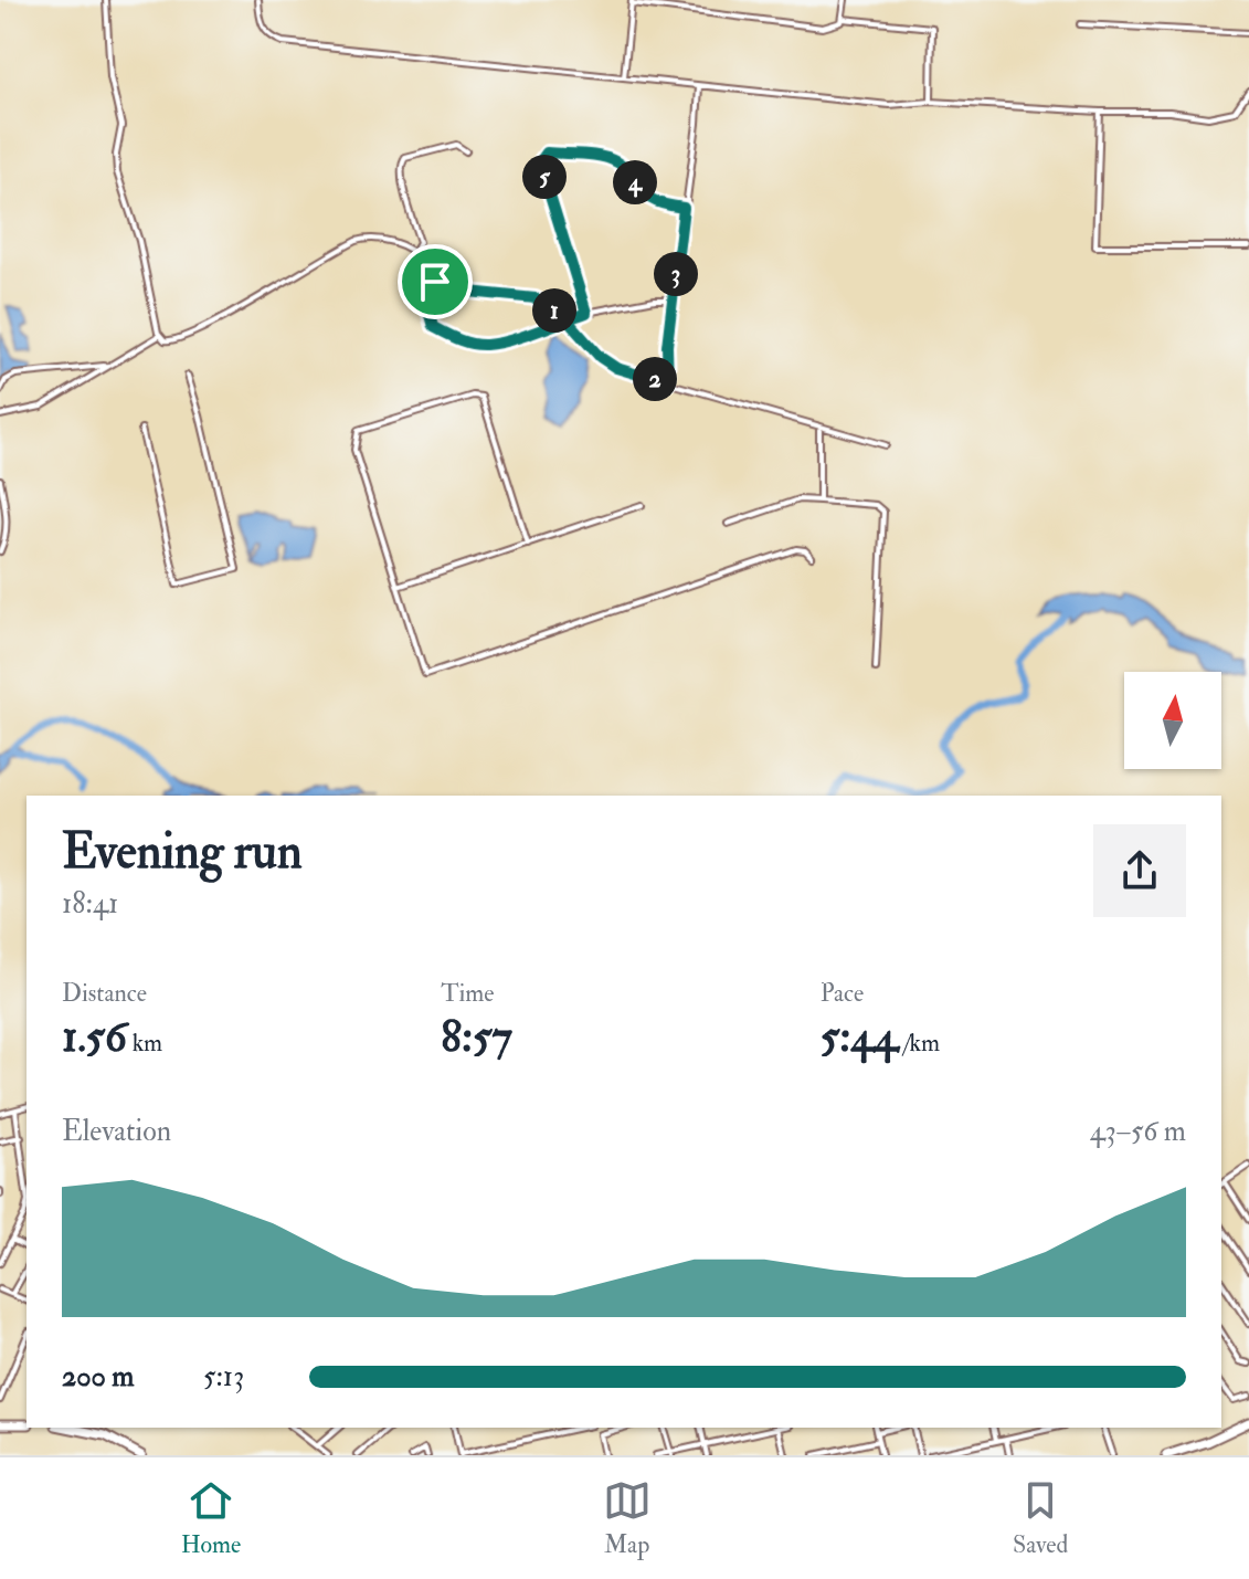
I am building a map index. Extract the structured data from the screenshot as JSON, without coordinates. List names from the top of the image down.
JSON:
{
  "north": "top",
  "page": {
    "pins": [
      "5",
      "4",
      "3",
      "1",
      "2"
    ],
    "heading": ["Evening run", "18:41"],
    "stats": [
      ["Distance", "1.56 km"],
      ["Time", "8:57"],
      ["Pace", "5:44 /km"]
    ],
    "chart": ["Elevation", "43–56 m"],
    "list": [
      {
        "name": "200 m",
        "note": "5:13"
      }
    ],
    "tabs": ["Home", "Map", "Saved"]
  }
}
